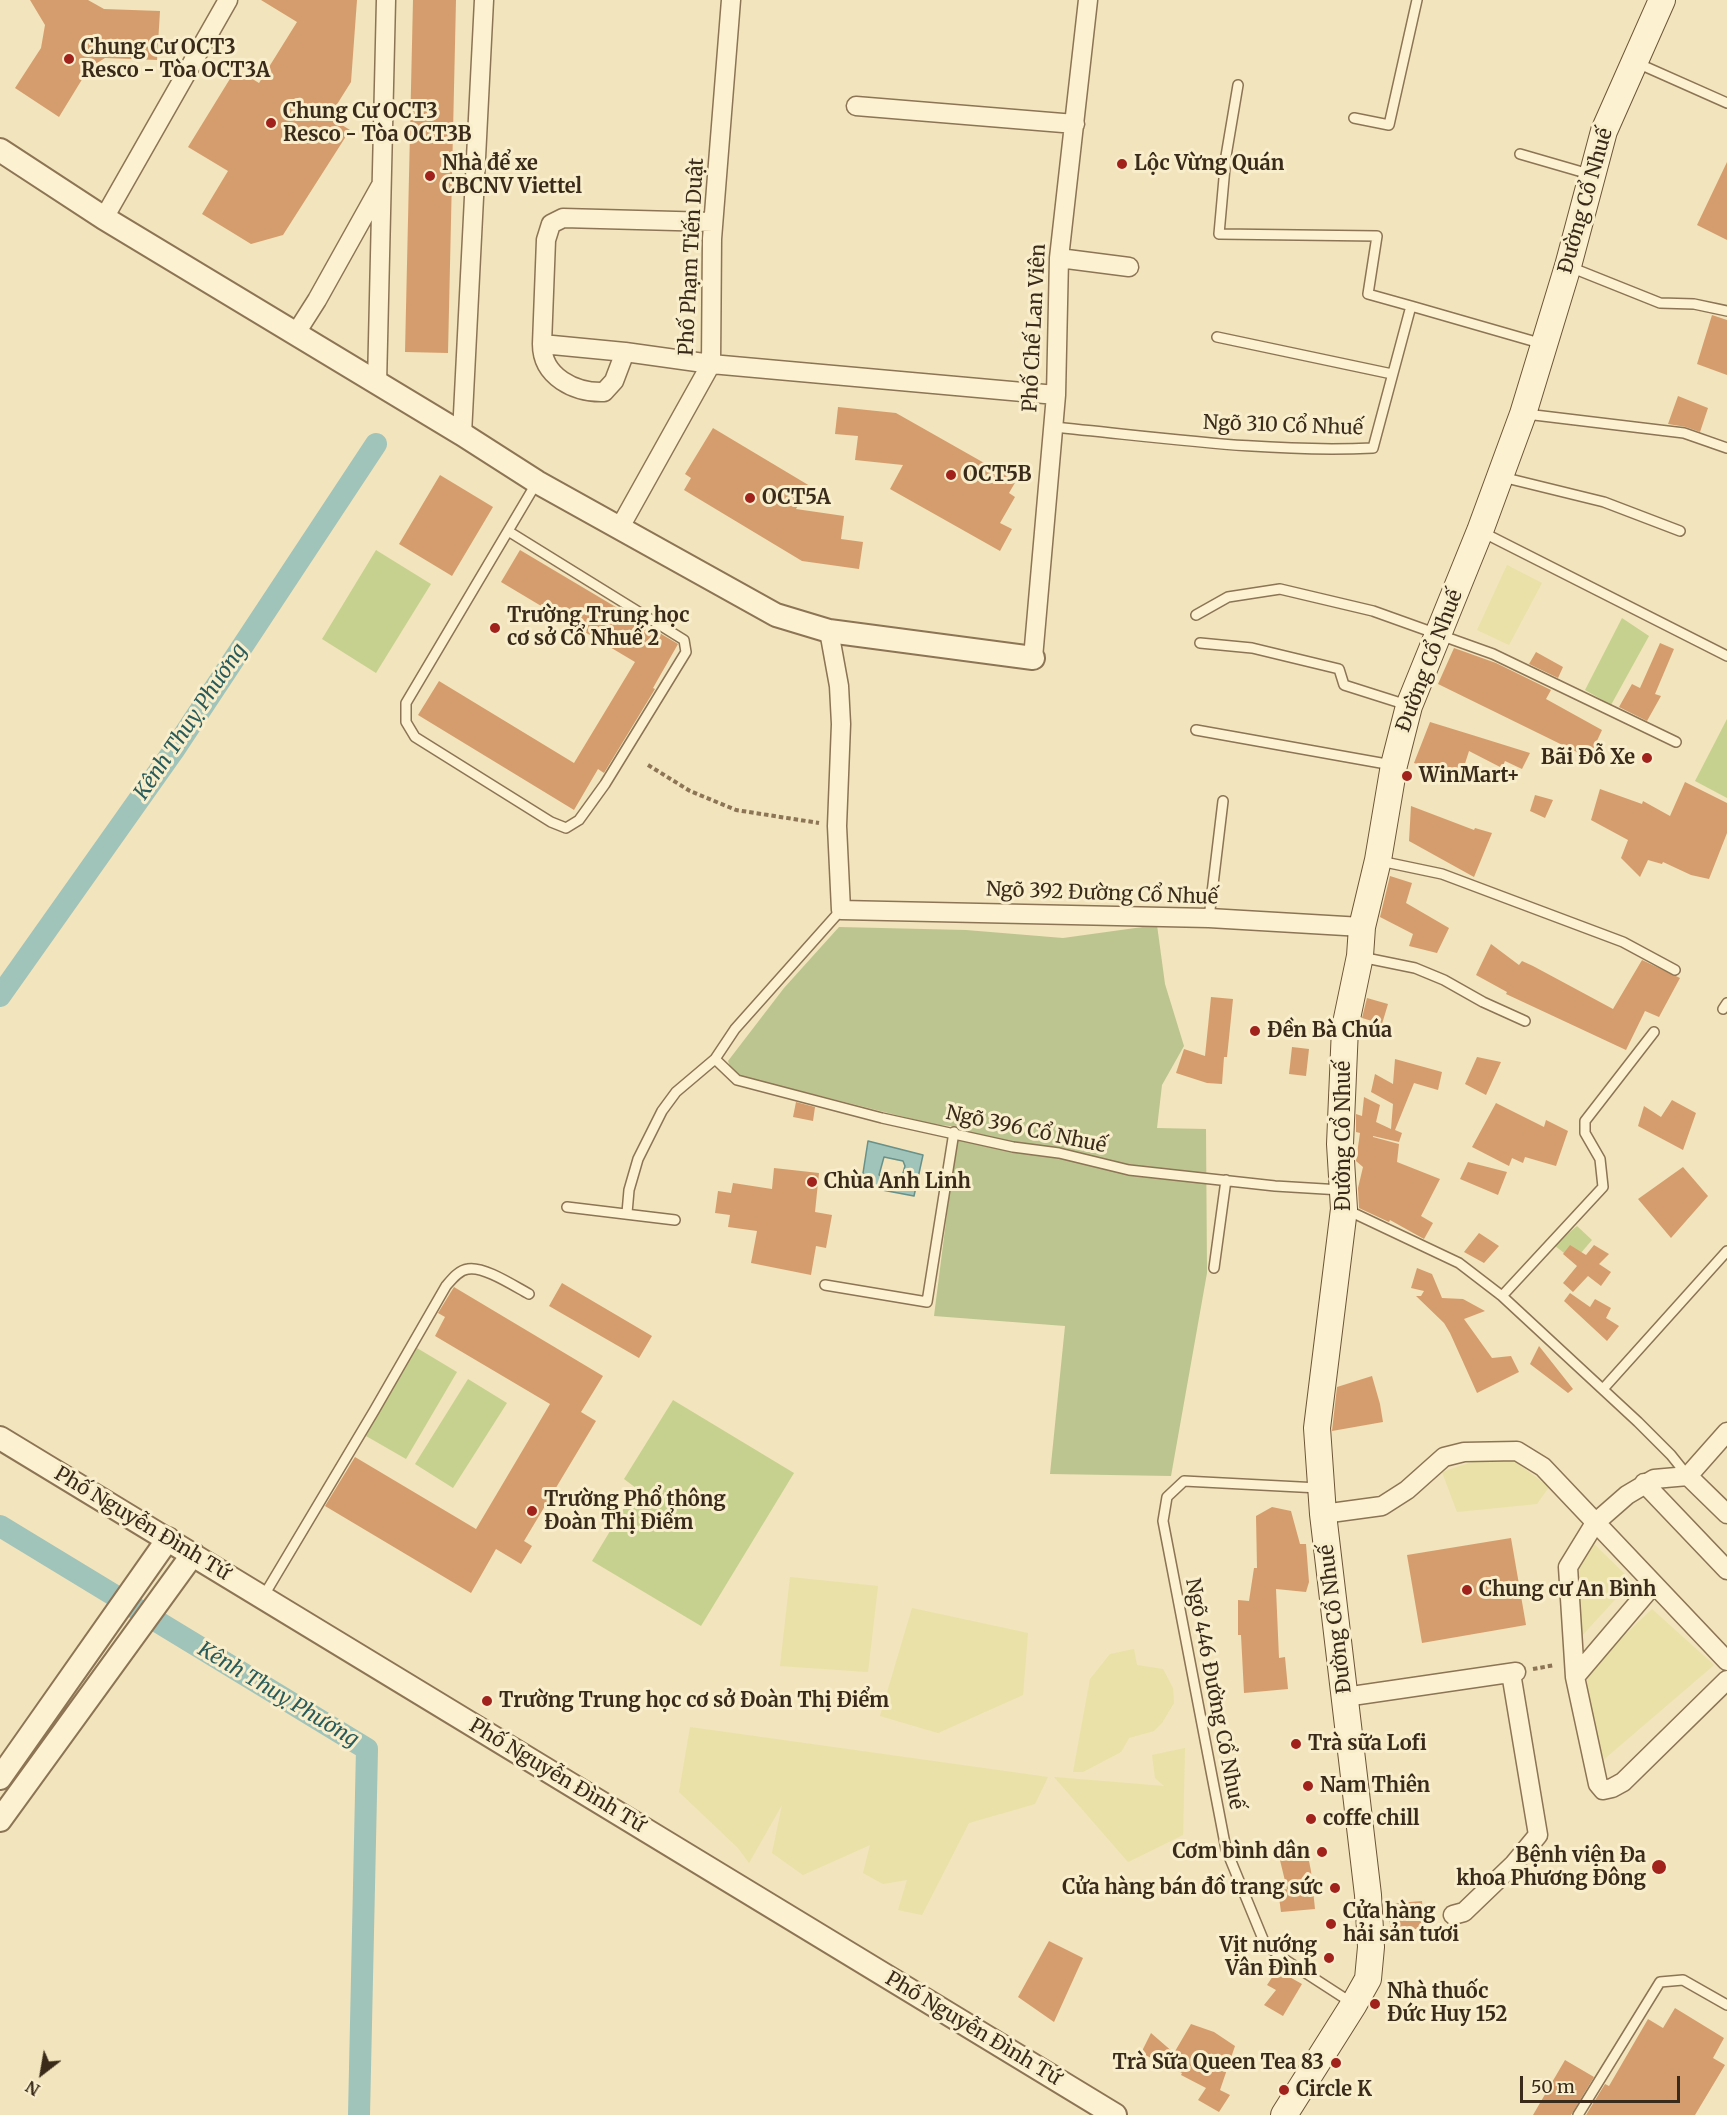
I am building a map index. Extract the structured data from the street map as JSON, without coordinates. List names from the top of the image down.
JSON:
{
  "streets": {
    "main road": ["Đường Cổ Nhuế"],
    "street": [
      "Phố Phạm Tiến Duật",
      "Phố Chế Lan Viên",
      "Ngõ 392 Đường Cổ Nhuế",
      "Phố Nguyễn Đình Tứ"
    ],
    "lane": ["Ngõ 310 Cổ Nhuế", "Ngõ 396 Cổ Nhuế", "Ngõ 446 Đường Cổ Nhuế"]
  },
  "crossings": [
    ["Đường Cổ Nhuế", "Ngõ 392 Đường Cổ Nhuế"],
    ["Đường Cổ Nhuế", "Ngõ 396 Cổ Nhuế"],
    ["Đường Cổ Nhuế", "Ngõ 446 Đường Cổ Nhuế"],
    ["Phố Chế Lan Viên", "Ngõ 310 Cổ Nhuế"]
  ],
  "water": ["Kênh Thuỵ Phương"],
  "places": [
    "Chung Cư OCT3 Resco - Tòa OCT3A",
    "Chung Cư OCT3 Resco - Tòa OCT3B",
    "Lộc Vừng Quán",
    "Nhà để xe CBCNV Viettel",
    "OCT5B",
    "OCT5A",
    "Trường Trung học cơ sở Cổ Nhuế 2",
    "Bãi Đỗ Xe",
    "WinMart+",
    "Đền Bà Chúa",
    "Chùa Anh Linh",
    "Trường Phổ thông Đoàn Thị Điểm",
    "Chung cư An Bình",
    "Trường Trung học cơ sở Đoàn Thị Điểm",
    "Trà sữa Lofi",
    "Nam Thiên",
    "coffe chill",
    "Cơm bình dân",
    "Bệnh viện Đa khoa Phương Đông",
    "Cửa hàng bán đồ trang sức",
    "Cửa hàng hải sản tươi",
    "Vịt nướng Vân Đình",
    "Nhà thuốc Đức Huy 152",
    "Trà Sữa Queen Tea 83",
    "Circle K"
  ],
  "scale_bar": "50 m",
  "north": "bottom left"
}
